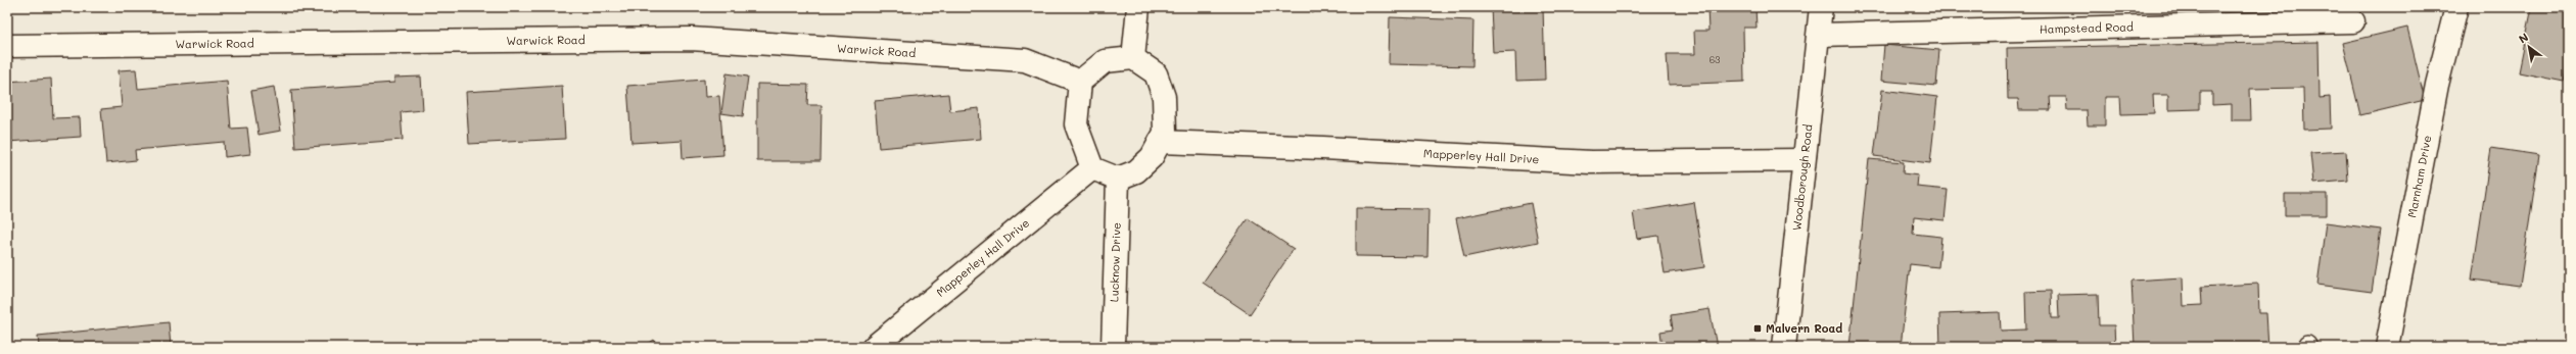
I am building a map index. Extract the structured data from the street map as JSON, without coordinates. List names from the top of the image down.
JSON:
{
  "streets": {
    "street": [
      "Hampstead Road",
      "Warwick Road",
      "Mapperley Hall Drive",
      "Woodborough Road",
      "Marnham Drive",
      "Lucknow Drive"
    ]
  },
  "crossings": [
    ["Hampstead Road", "Woodborough Road"],
    ["Warwick Road", "Mapperley Hall Drive"],
    ["Warwick Road", "Lucknow Drive"],
    ["Mapperley Hall Drive", "Woodborough Road"],
    ["Mapperley Hall Drive", "Lucknow Drive"]
  ],
  "places": {
    "transit": ["Malvern Road"]
  },
  "house_numbers": ["63"],
  "north": "top left"
}
